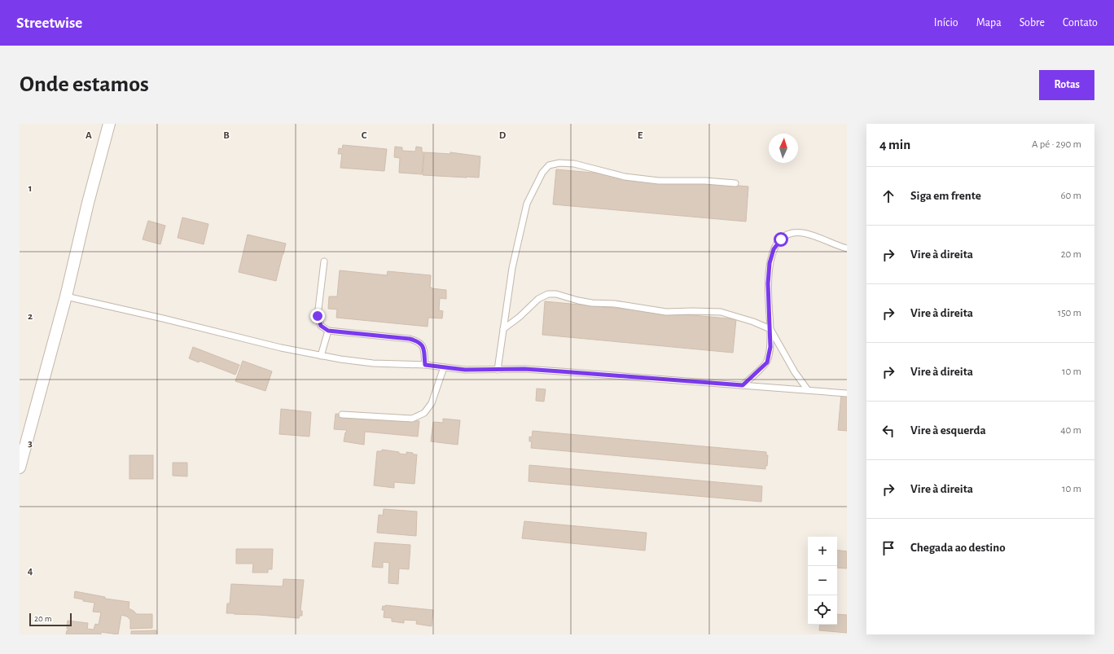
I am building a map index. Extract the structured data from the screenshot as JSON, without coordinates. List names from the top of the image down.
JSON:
{
  "scale_bar": "20 m",
  "north": "top",
  "page": {
    "header": "Streetwise",
    "nav": [
      "Início",
      "Mapa",
      "Sobre",
      "Contato"
    ],
    "buttons": "Rotas",
    "title": "Onde estamos",
    "heading": ["4 min", "A pé · 290 m"],
    "list": [
      ["Siga em frente", "60 m"],
      ["Vire à direita", "20 m"],
      ["Vire à direita", "150 m"],
      ["Vire à direita", "10 m"],
      ["Vire à esquerda", "40 m"],
      ["Vire à direita", "10 m"],
      "Chegada ao destino"
    ],
    "map_buttons": ["+", "−"],
    "scale": "20 m"
  },
  "grid": {
    "columns": [
      "A",
      "B",
      "C",
      "D",
      "E"
    ],
    "rows": [
      "1",
      "2",
      "3",
      "4"
    ]
  }
}
